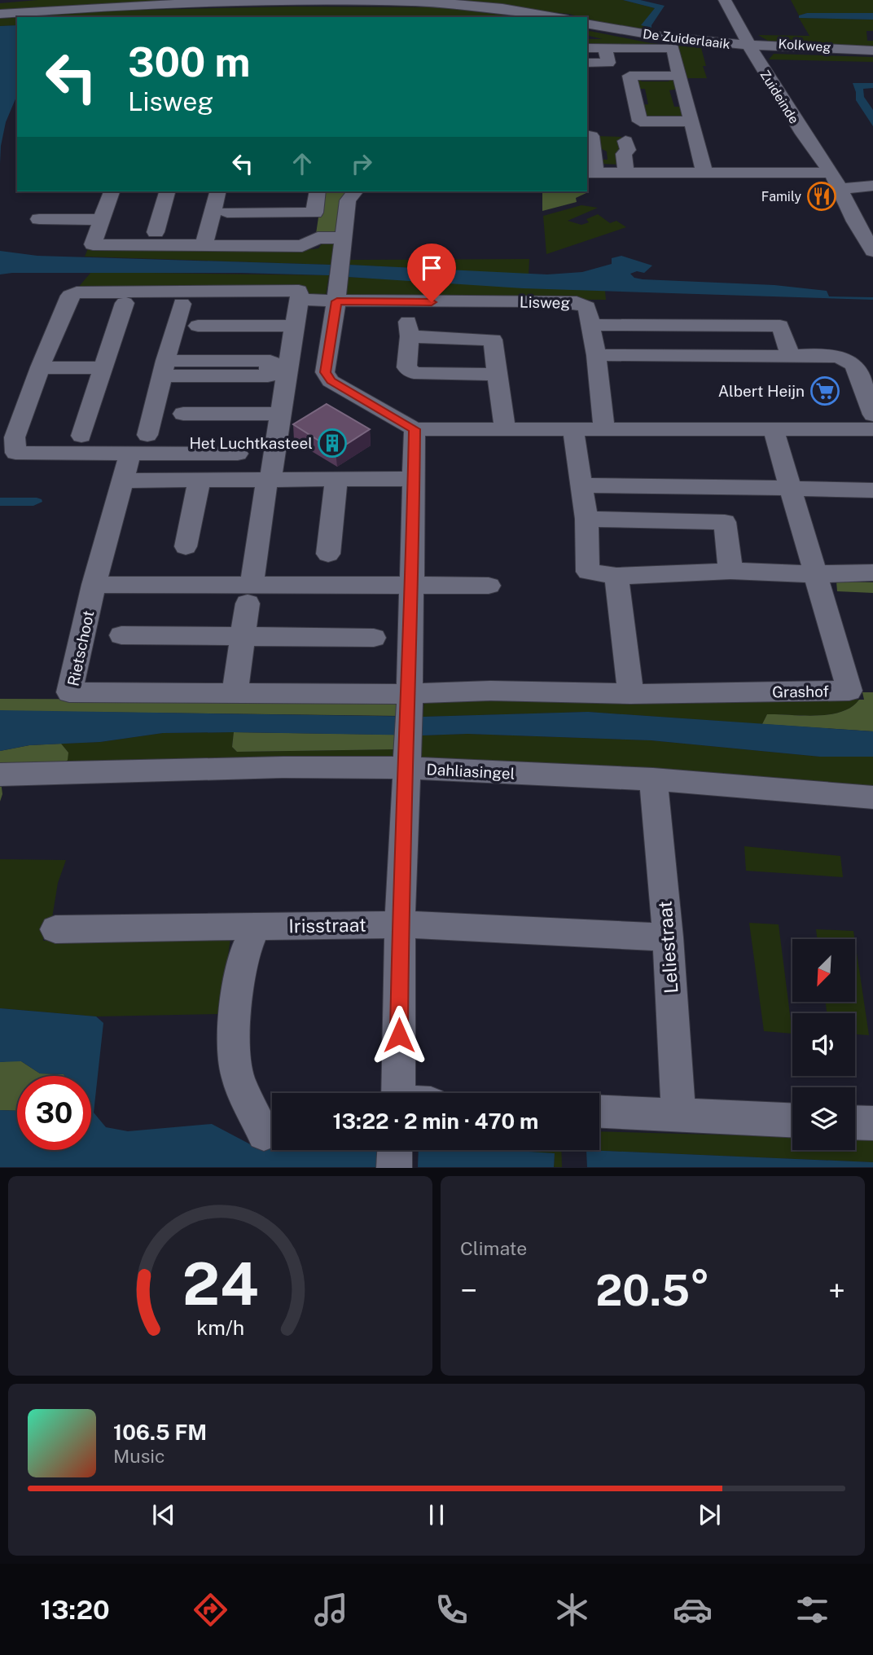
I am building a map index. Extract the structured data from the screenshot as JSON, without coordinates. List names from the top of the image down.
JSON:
{
  "streets": {
    "street": [
      "De Zuiderlaaik",
      "Kolkweg",
      "Zuideinde",
      "Lisweg",
      "Rietschoot",
      "Grashof",
      "Dahliasingel",
      "Irisstraat",
      "Leliestraat"
    ]
  },
  "crossings": [
    ["De Zuiderlaaik", "Kolkweg"],
    ["De Zuiderlaaik", "Zuideinde"],
    ["Kolkweg", "Zuideinde"],
    ["Rietschoot", "Grashof"],
    ["Dahliasingel", "Leliestraat"],
    ["Irisstraat", "Leliestraat"]
  ],
  "places": {
    "restaurant": ["Family"],
    "supermarket": ["Albert Heijn"],
    "building": ["Het Luchtkasteel"]
  },
  "north": "bottom left",
  "page": {
    "turn": ["300 m", "Lisweg"],
    "limit": "30",
    "trip": "13:22 · 2 min · 470 m",
    "tile": "Climate",
    "heat": ["−", "20.5°", "+"],
    "song": ["106.5 FM", "Music"],
    "tabs": "13:20",
    "gauge": ["24", "km/h"]
  }
}
